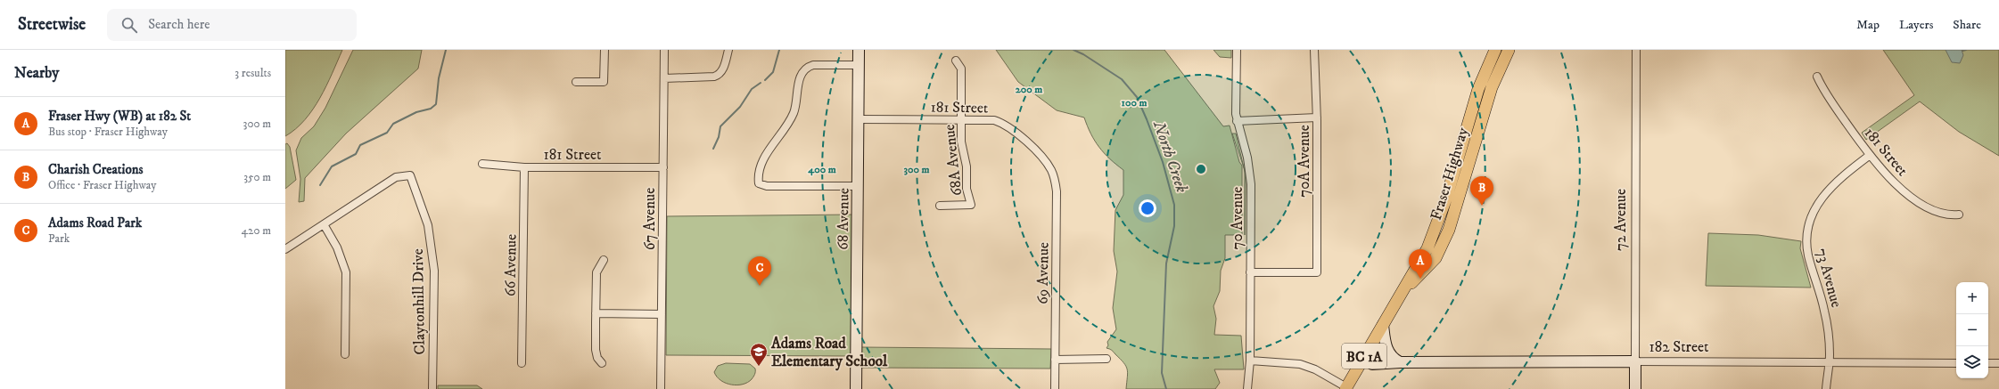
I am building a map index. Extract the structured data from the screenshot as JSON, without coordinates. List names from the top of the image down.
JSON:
{
  "streets": {
    "main road": ["Fraser Highway", "BC 1A"],
    "street": [
      "181 Street",
      "68A Avenue",
      "70A Avenue",
      "70 Avenue",
      "67 Avenue",
      "68 Avenue",
      "72 Avenue",
      "66 Avenue",
      "69 Avenue",
      "73 Avenue",
      "Claytonhill Drive",
      "182 Street"
    ]
  },
  "crossings": [
    ["181 Street", "68A Avenue"],
    ["181 Street", "67 Avenue"],
    ["181 Street", "68 Avenue"],
    ["181 Street", "66 Avenue"],
    ["181 Street", "69 Avenue"],
    ["181 Street", "73 Avenue"],
    ["70A Avenue", "70 Avenue"],
    ["72 Avenue", "182 Street"],
    ["73 Avenue", "182 Street"]
  ],
  "water": ["North Creek"],
  "places": {
    "school or university": ["Adams Road Elementary School"]
  },
  "page": {
    "header": "Streetwise",
    "search": "Search here",
    "nav": ["Map", "Layers", "Share"],
    "heading": ["Nearby", "3 results"],
    "list": [
      {
        "mark": "A",
        "name": "Fraser Hwy (WB) at 182 St",
        "note": "Bus stop · Fraser Highway",
        "value": "300 m"
      },
      {
        "mark": "B",
        "name": "Charish Creations",
        "note": "Office · Fraser Highway",
        "value": "350 m"
      },
      {
        "mark": "C",
        "name": "Adams Road Park",
        "note": "Park",
        "value": "420 m"
      }
    ],
    "pins": ["B", "A", "C"],
    "map_buttons": ["+", "−"]
  },
  "rings": [
    "200 m",
    "100 m",
    "300 m",
    "400 m"
  ]
}
